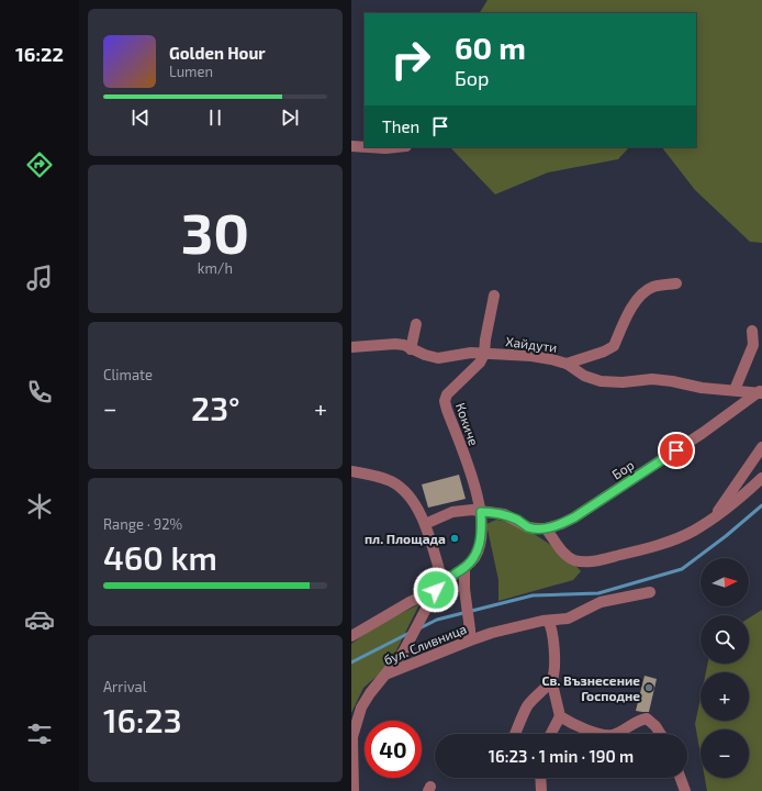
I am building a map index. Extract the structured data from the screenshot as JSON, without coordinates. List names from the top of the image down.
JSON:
{
  "streets": {
    "street": [
      "Хайдути",
      "Кокиче",
      "Бор",
      "бул. Сливница"
    ]
  },
  "crossings": [
    ["Хайдути", "Кокиче"],
    ["Хайдути", "Бор"],
    ["Кокиче", "Бор"]
  ],
  "places": ["пл. Площада", "Св. Възнесение Господне"],
  "north": "right",
  "page": {
    "tabs": "16:22",
    "turn": ["60 m", "Бор"],
    "song": ["Golden Hour", "Lumen"],
    "then": "Then",
    "tile": [
      ["30", "km/h"],
      "Climate",
      ["Range · 92%", "460 km"],
      ["Arrival", "16:23"]
    ],
    "heat": ["−", "23°", "+"],
    "map_buttons": ["+", "−"],
    "limit": "40",
    "trip": "16:23 · 1 min · 190 m"
  }
}
